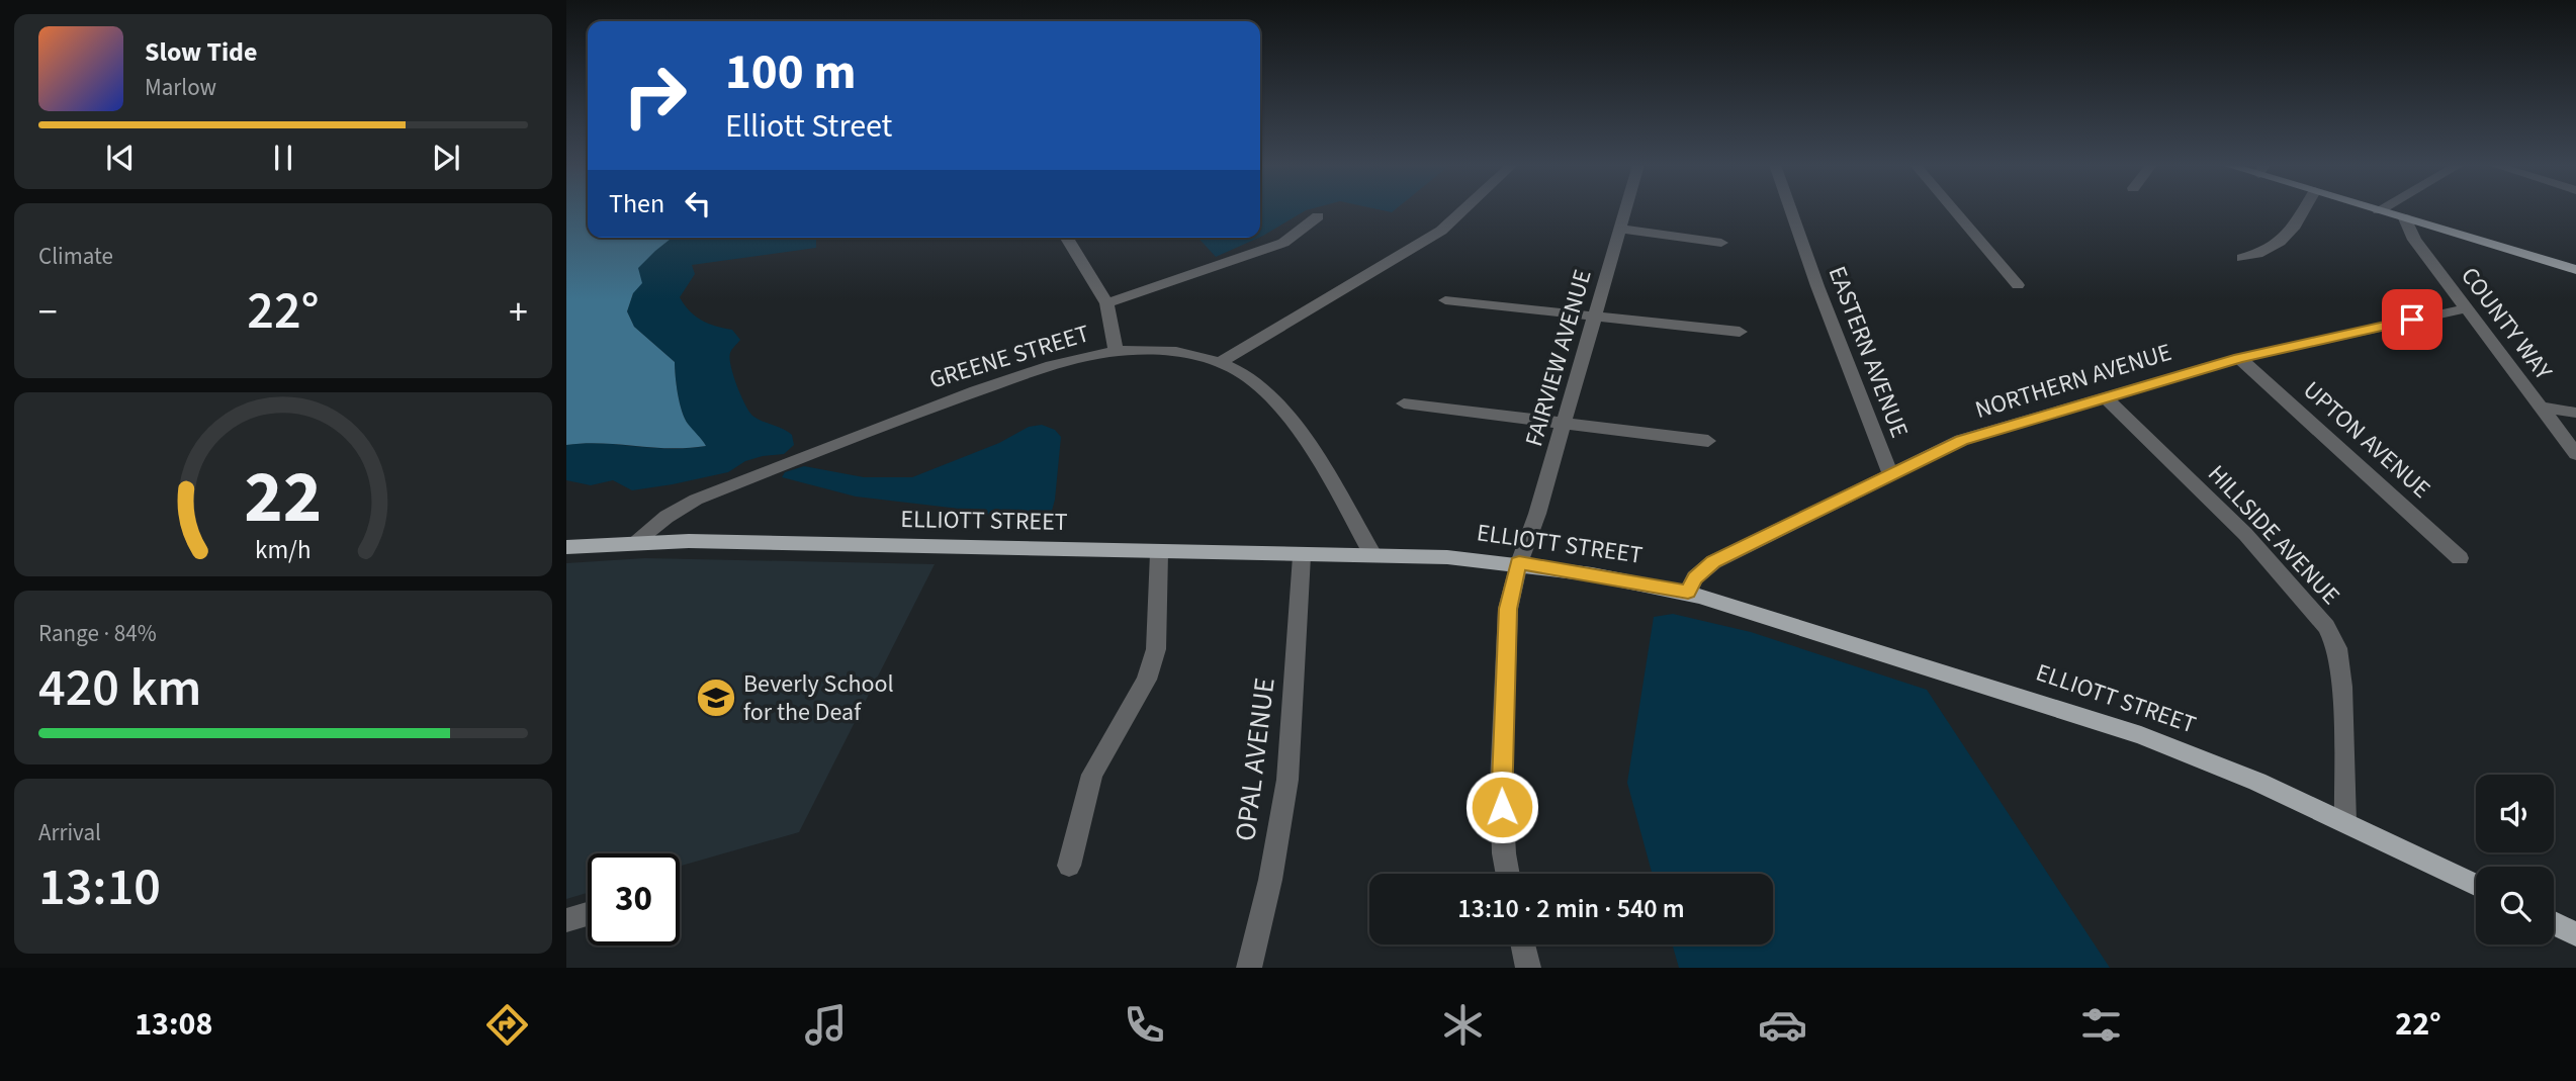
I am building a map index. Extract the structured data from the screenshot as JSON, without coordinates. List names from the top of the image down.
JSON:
{
  "streets": {
    "main road": ["ELLIOTT STREET"],
    "street": [
      "COUNTY WAY",
      "EASTERN AVENUE",
      "GREENE STREET",
      "FAIRVIEW AVENUE",
      "NORTHERN AVENUE",
      "UPTON AVENUE",
      "HILLSIDE AVENUE",
      "OPAL AVENUE"
    ]
  },
  "crossings": [
    ["COUNTY WAY", "NORTHERN AVENUE"],
    ["EASTERN AVENUE", "NORTHERN AVENUE"],
    ["GREENE STREET", "ELLIOTT STREET"],
    ["FAIRVIEW AVENUE", "ELLIOTT STREET"],
    ["NORTHERN AVENUE", "UPTON AVENUE"],
    ["NORTHERN AVENUE", "ELLIOTT STREET"],
    ["NORTHERN AVENUE", "HILLSIDE AVENUE"],
    ["ELLIOTT STREET", "HILLSIDE AVENUE"],
    ["ELLIOTT STREET", "OPAL AVENUE"]
  ],
  "places": {
    "school or university": ["Beverly School for the Deaf"]
  },
  "page": {
    "turn": ["100 m", "Elliott Street"],
    "song": ["Slow Tide", "Marlow"],
    "then": "Then",
    "tile": [
      "Climate",
      ["Range · 84%", "420 km"],
      ["Arrival", "13:10"]
    ],
    "heat": ["−", "22°", "+"],
    "limit": "30",
    "trip": "13:10 · 2 min · 540 m",
    "tabs": ["13:08", "22°"],
    "gauge": ["22", "km/h"]
  }
}
